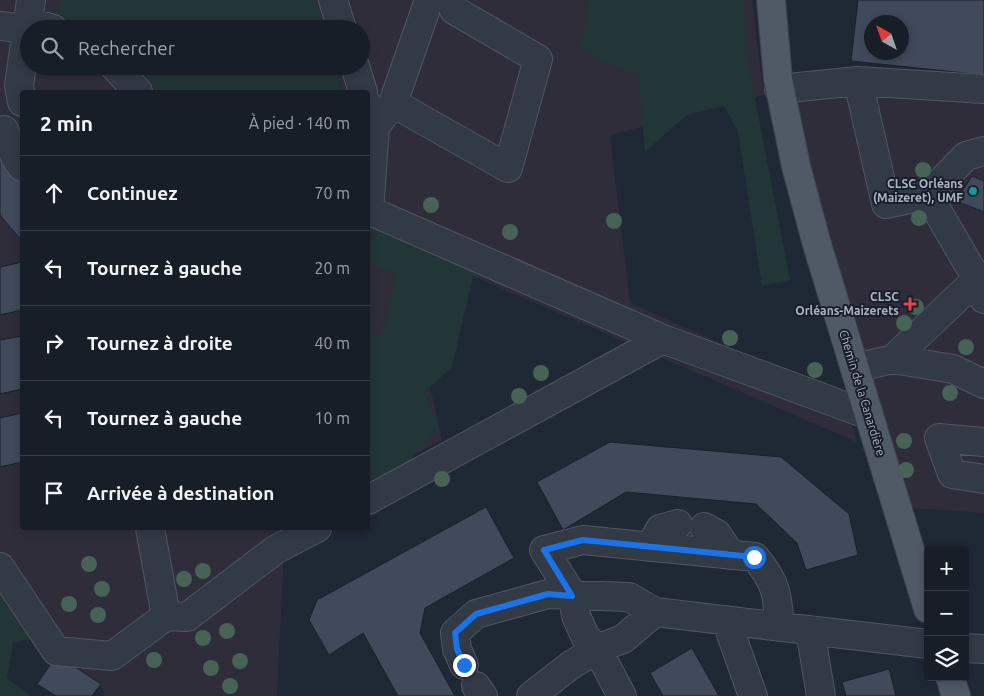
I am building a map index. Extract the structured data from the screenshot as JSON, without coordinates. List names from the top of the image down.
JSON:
{
  "streets": {
    "main road": ["Chemin de la Canardière"]
  },
  "places": {
    "other": ["CLSC Orléans (Maizeret), UMF"],
    "health": ["CLSC Orléans-Maizerets"]
  },
  "north": "top left",
  "page": {
    "search": "Rechercher",
    "heading": ["2 min", "À pied · 140 m"],
    "list": [
      ["Continuez", "70 m"],
      ["Tournez à gauche", "20 m"],
      ["Tournez à droite", "40 m"],
      ["Tournez à gauche", "10 m"],
      "Arrivée à destination"
    ],
    "map_buttons": ["+", "−"]
  }
}
